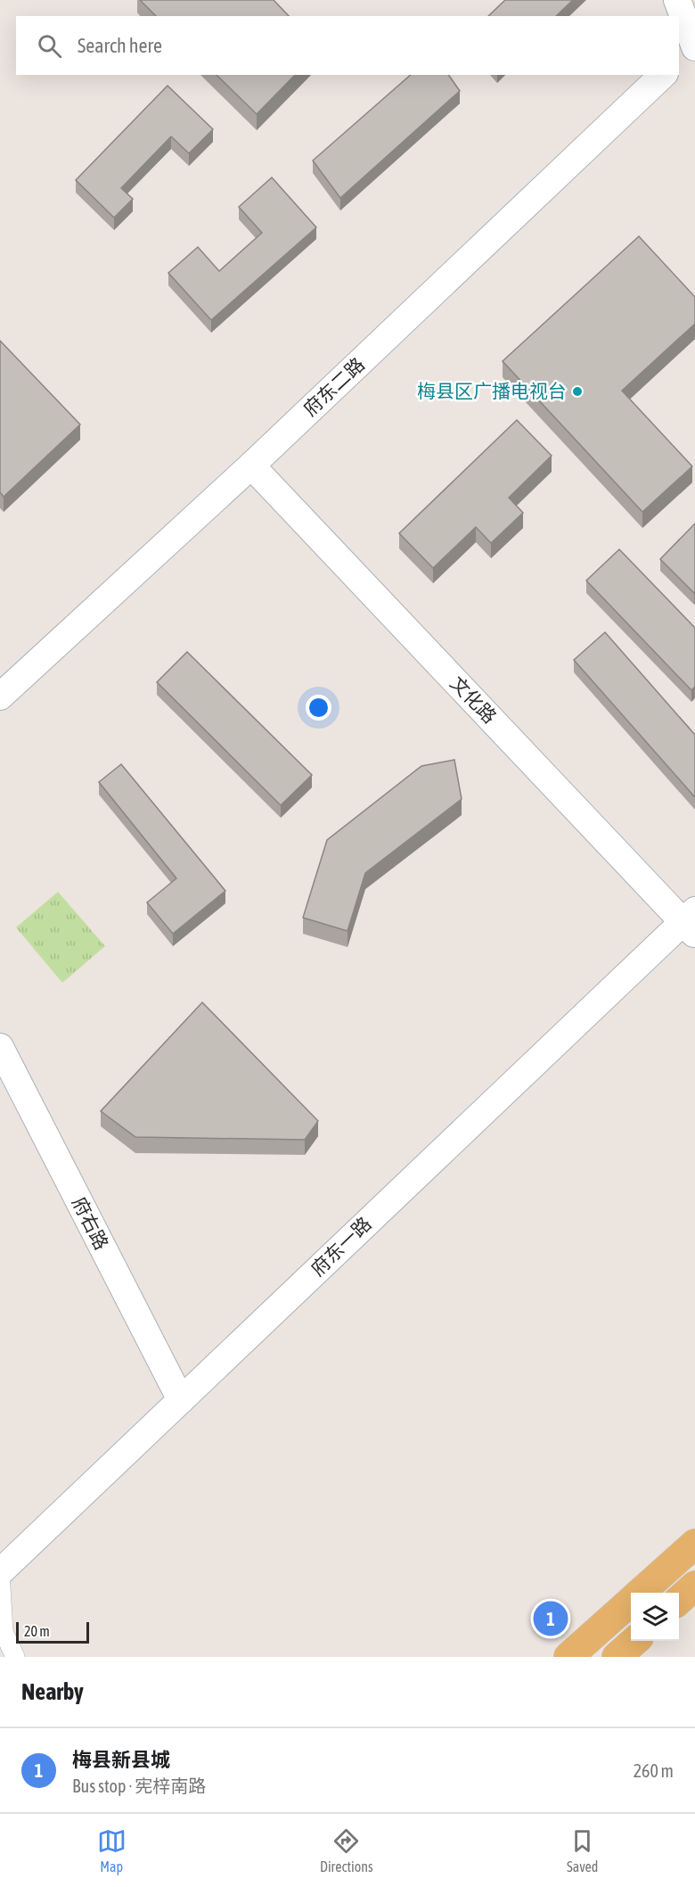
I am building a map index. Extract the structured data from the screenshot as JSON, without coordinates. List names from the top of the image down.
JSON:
{
  "streets": {
    "street": [
      "府东二路",
      "文化路",
      "府右路",
      "府东一路"
    ]
  },
  "crossings": [
    ["府东二路", "文化路"],
    ["文化路", "府东一路"],
    ["府右路", "府东一路"]
  ],
  "places": ["梅县区广播电视台"],
  "scale_bar": "20 m",
  "page": {
    "search": "Search here",
    "pins": "1",
    "scale": "20 m",
    "heading": "Nearby",
    "list": [
      {
        "mark": "1",
        "name": "梅县新县城",
        "note": "Bus stop · 宪梓南路",
        "value": "260 m"
      }
    ],
    "nav": ["Map", "Directions", "Saved"]
  }
}
